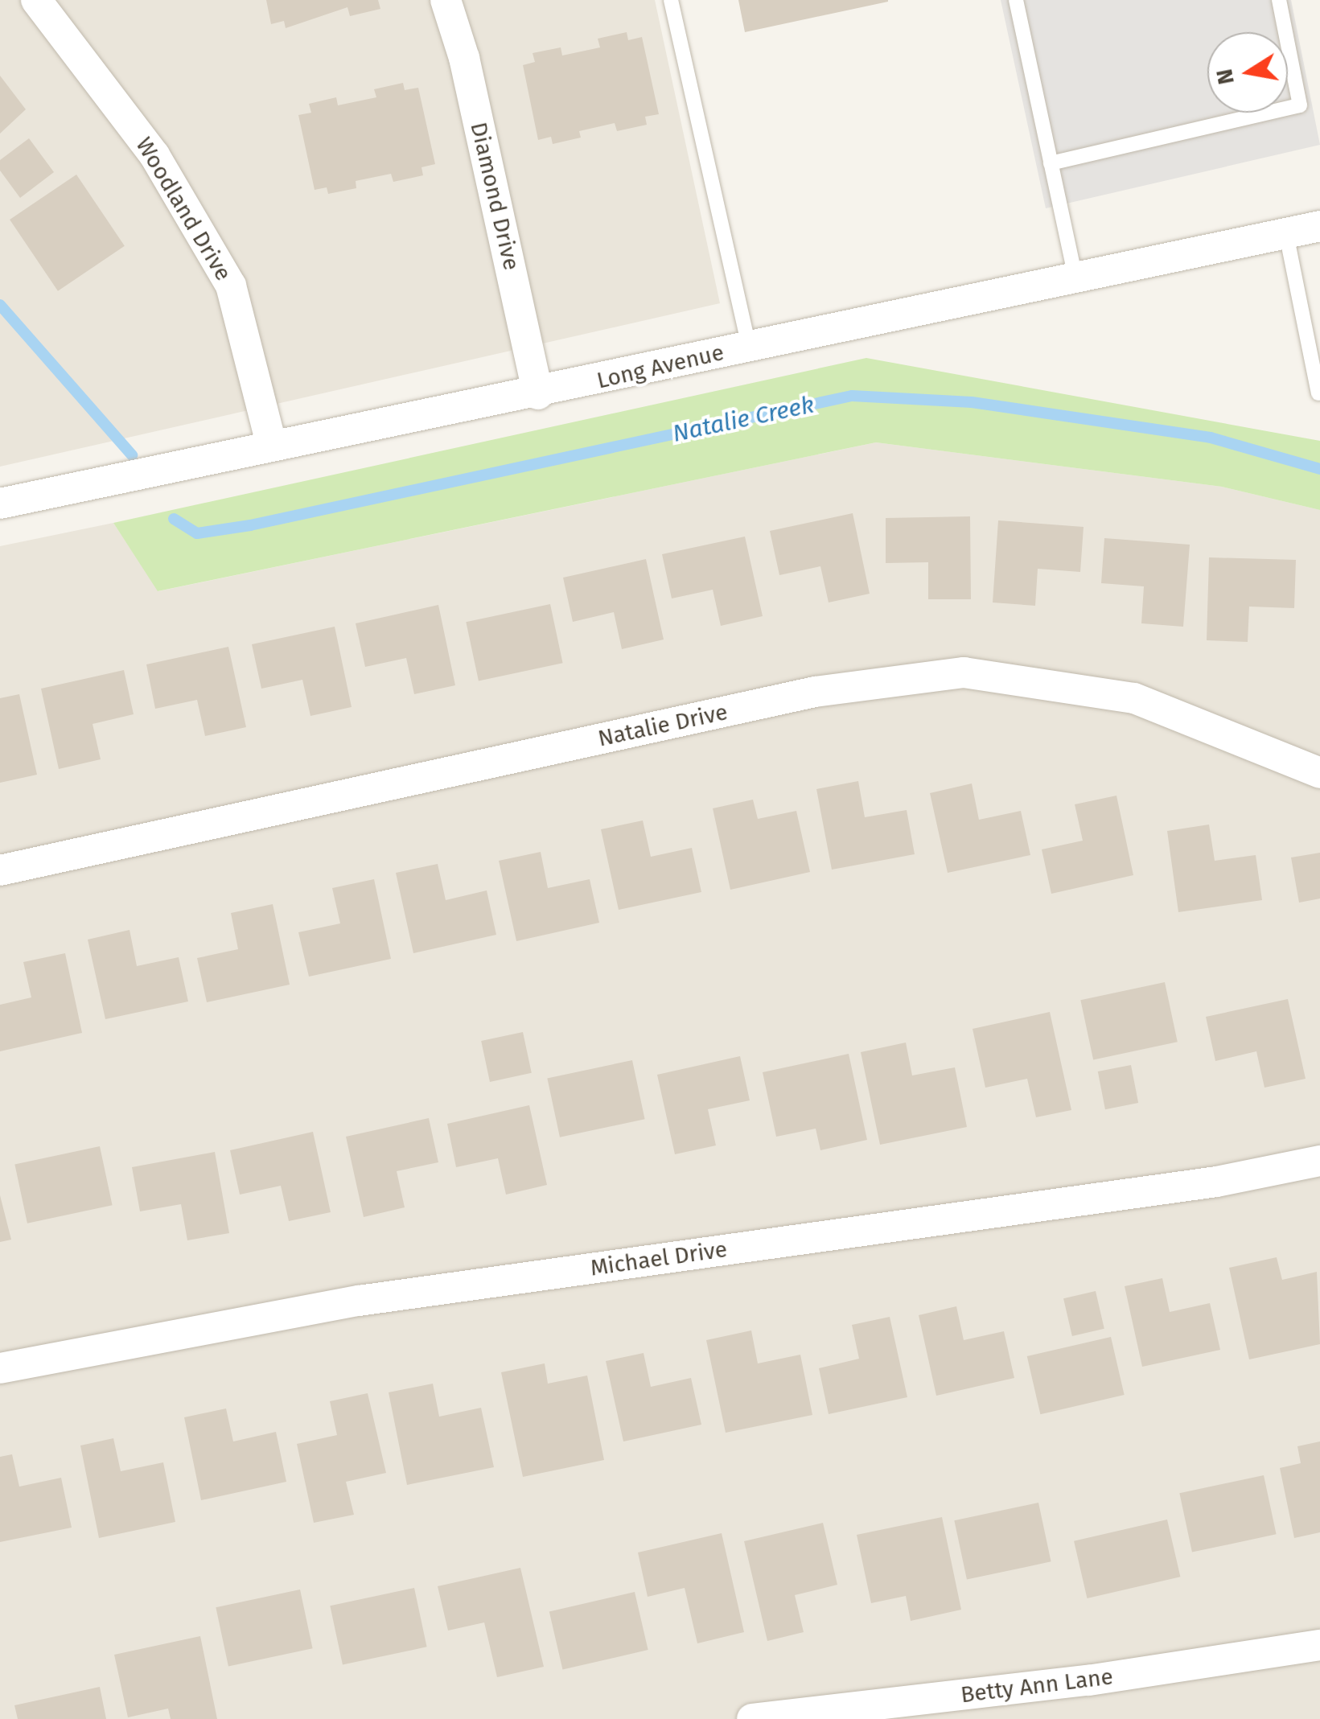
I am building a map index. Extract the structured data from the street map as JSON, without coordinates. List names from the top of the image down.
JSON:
{
  "streets": {
    "street": [
      "Diamond Drive",
      "Woodland Drive",
      "Long Avenue",
      "Natalie Drive",
      "Michael Drive",
      "Betty Ann Lane"
    ]
  },
  "crossings": [
    ["Diamond Drive", "Long Avenue"],
    ["Woodland Drive", "Long Avenue"]
  ],
  "water": ["Natalie Creek"],
  "north": "left"
}
